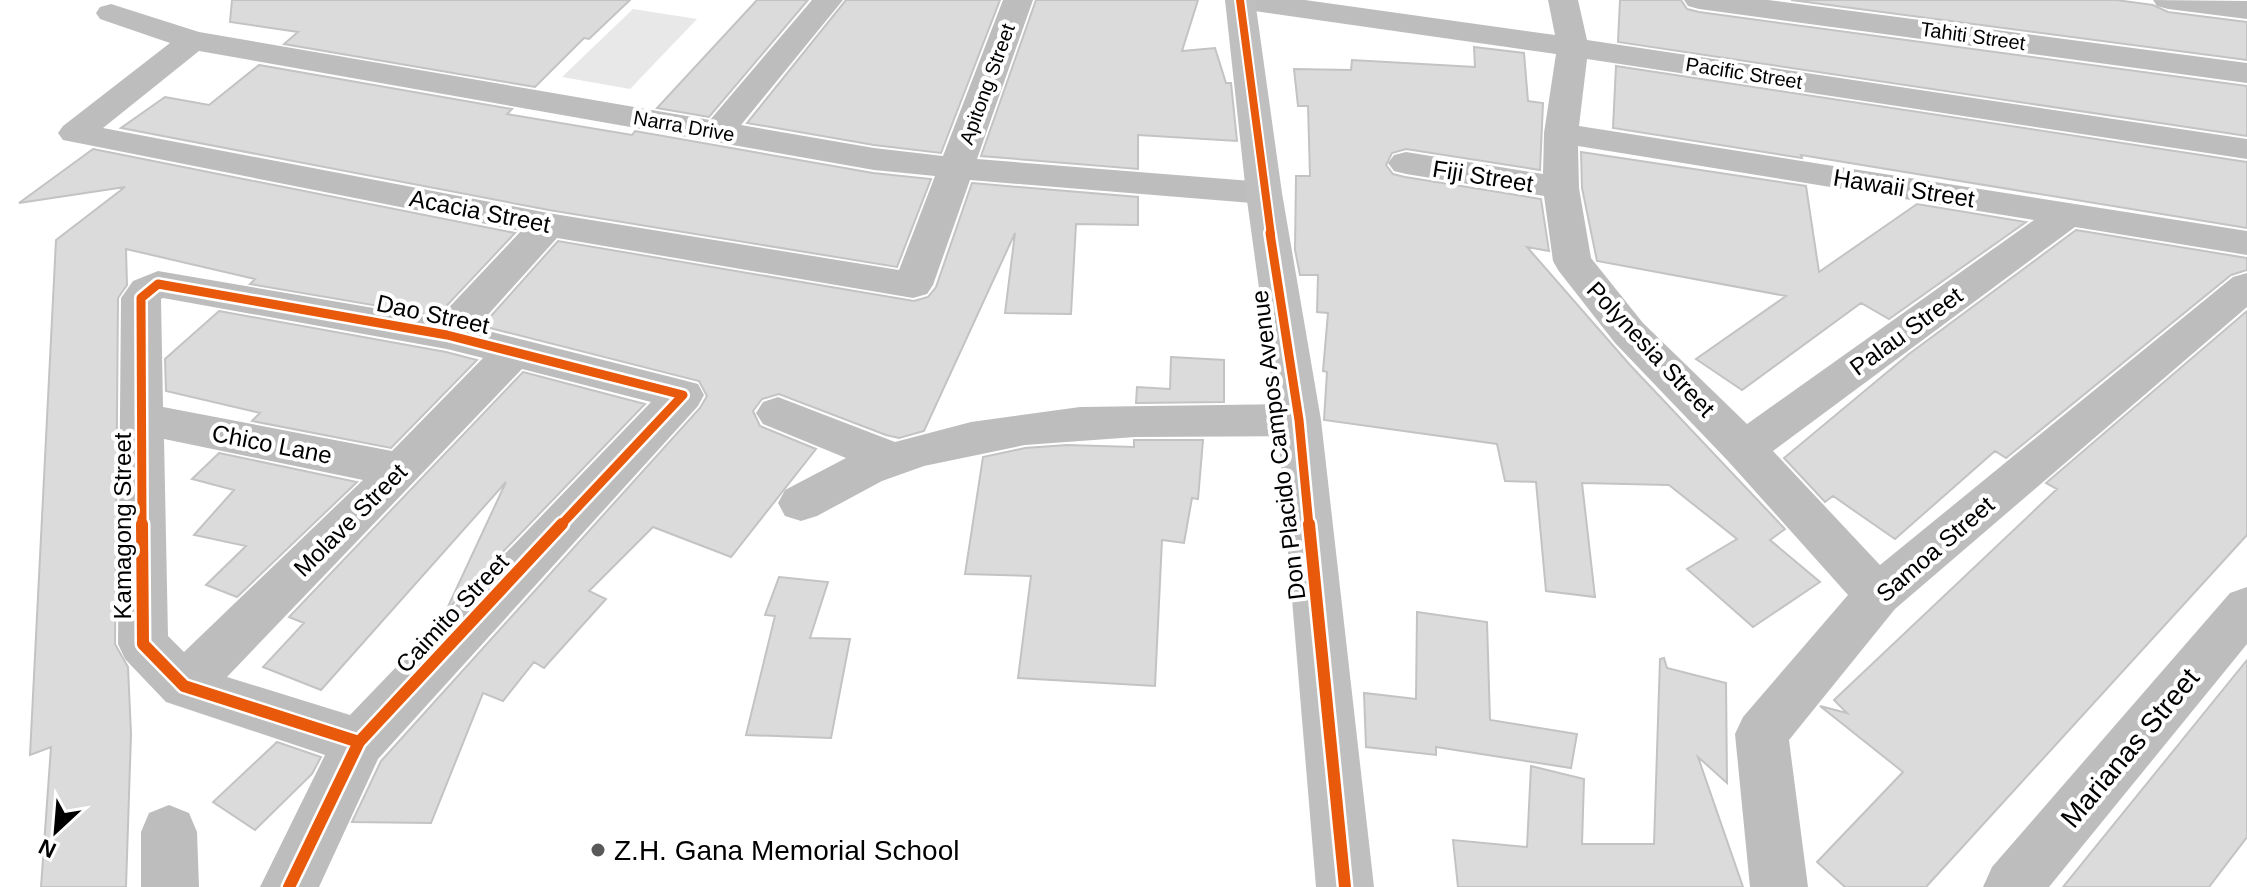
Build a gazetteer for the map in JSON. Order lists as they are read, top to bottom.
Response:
{
  "streets": {
    "main road": ["Don Placido Campos Avenue"],
    "street": [
      "Tahiti Street",
      "Pacific Street",
      "Apitong Street",
      "Narra Drive",
      "Fiji Street",
      "Hawaii Street",
      "Acacia Street",
      "Dao Street",
      "Palau Street",
      "Polynesia Street",
      "Chico Lane",
      "Molave Street",
      "Kamagong Street",
      "Samoa Street",
      "Caimito Street",
      "Marianas Street"
    ]
  },
  "crossings": [
    ["Pacific Street", "Polynesia Street"],
    ["Pacific Street", "Don Placido Campos Avenue"],
    ["Apitong Street", "Narra Drive"],
    ["Apitong Street", "Acacia Street"],
    ["Narra Drive", "Acacia Street"],
    ["Narra Drive", "Don Placido Campos Avenue"],
    ["Fiji Street", "Polynesia Street"],
    ["Hawaii Street", "Palau Street"],
    ["Hawaii Street", "Polynesia Street"],
    ["Dao Street", "Molave Street"],
    ["Dao Street", "Kamagong Street"],
    ["Dao Street", "Caimito Street"],
    ["Palau Street", "Polynesia Street"],
    ["Polynesia Street", "Samoa Street"],
    ["Chico Lane", "Molave Street"],
    ["Chico Lane", "Kamagong Street"],
    ["Molave Street", "Kamagong Street"],
    ["Kamagong Street", "Caimito Street"]
  ],
  "places": ["Z.H. Gana Memorial School"],
  "north": "bottom left"
}
